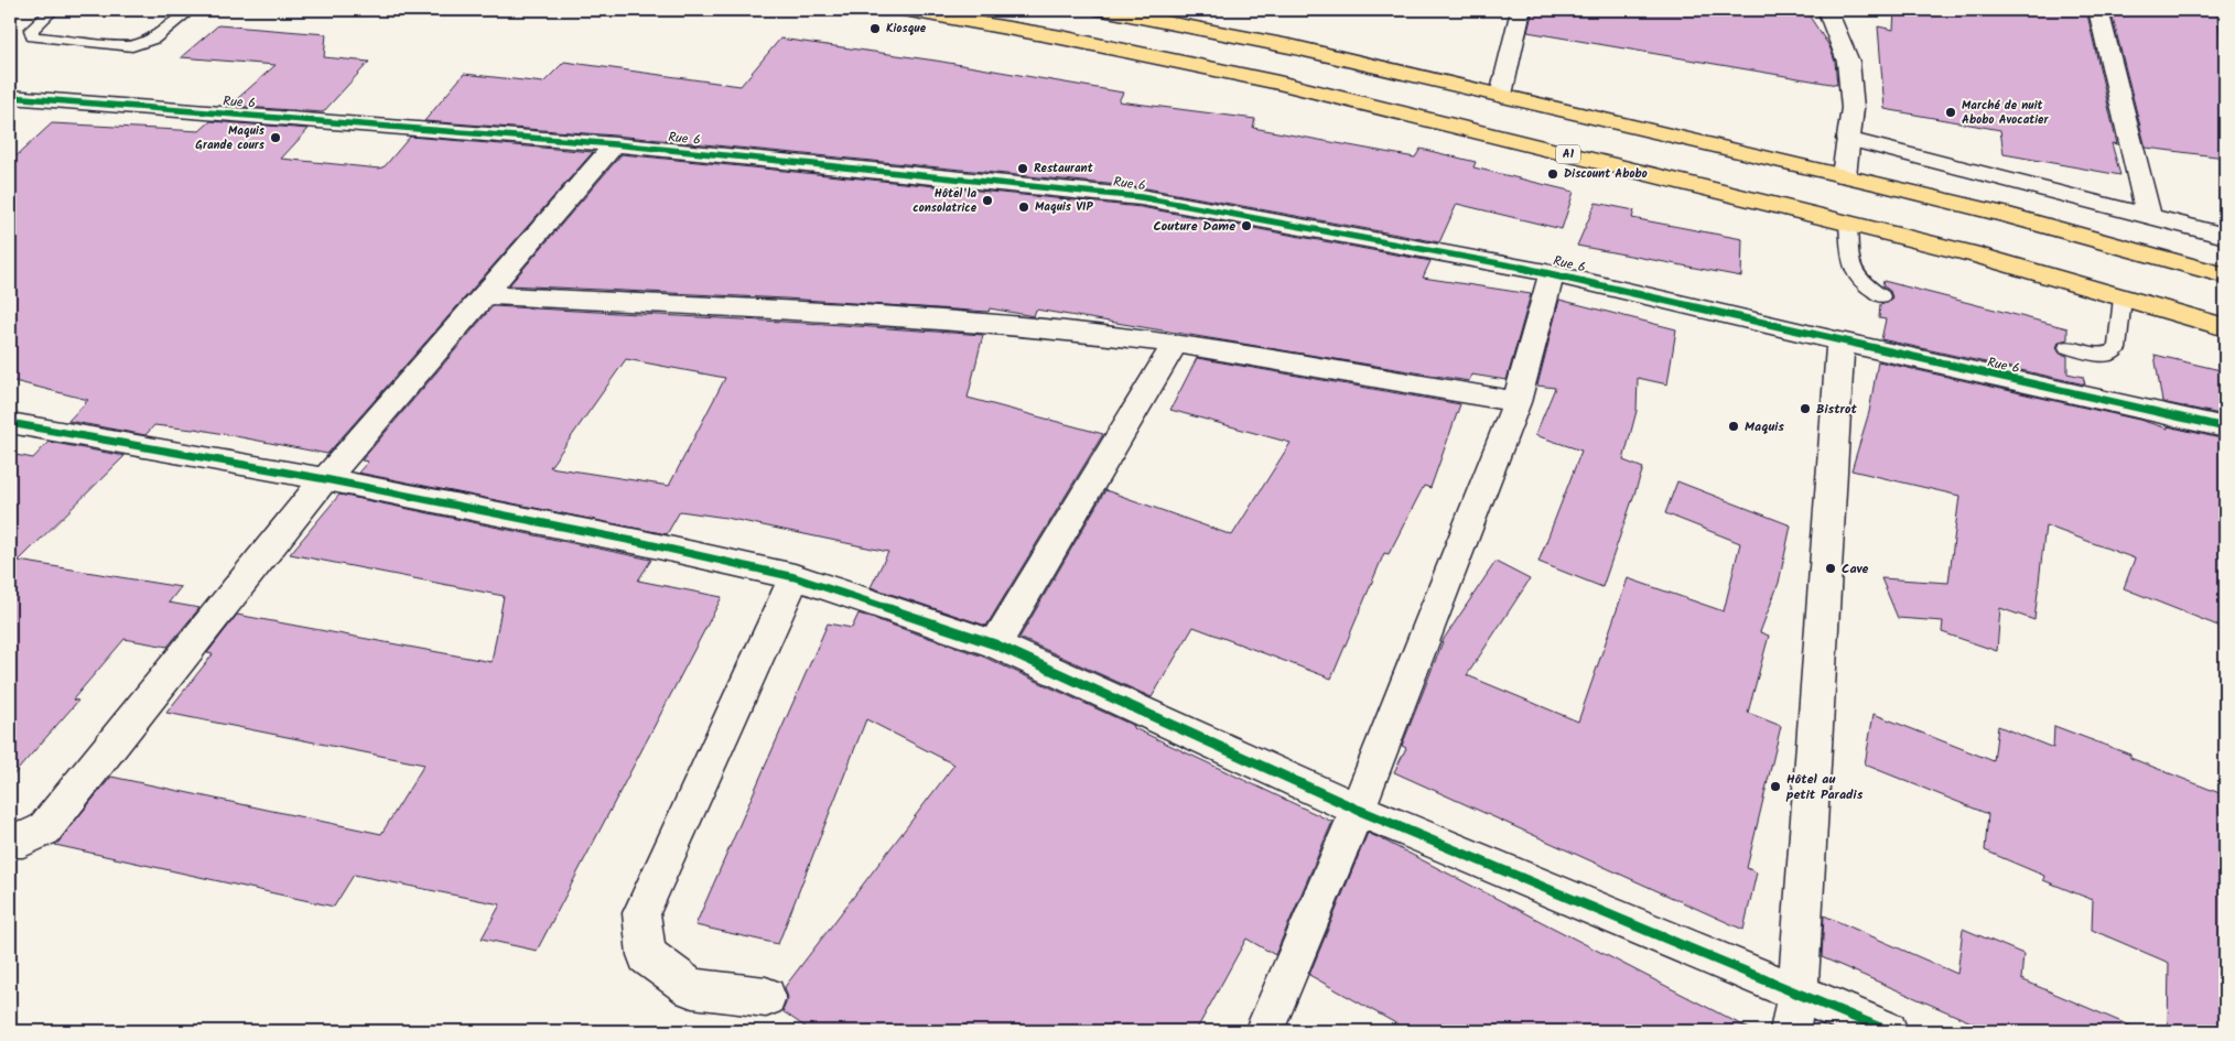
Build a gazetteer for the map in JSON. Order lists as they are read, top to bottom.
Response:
{
  "streets": {
    "main road": ["A1"],
    "street": ["Rue 6"]
  },
  "places": [
    "Kiosque",
    "Marché de nuit Abobo Avocatier",
    "Maquis Grande cours",
    "Restaurant",
    "Discount Abobo",
    "Hôtel la consolatrice",
    "Maquis VIP",
    "Couture Dame",
    "Bistrot",
    "Maquis",
    "Cave",
    "Hôtel au petit Paradis"
  ]
}
